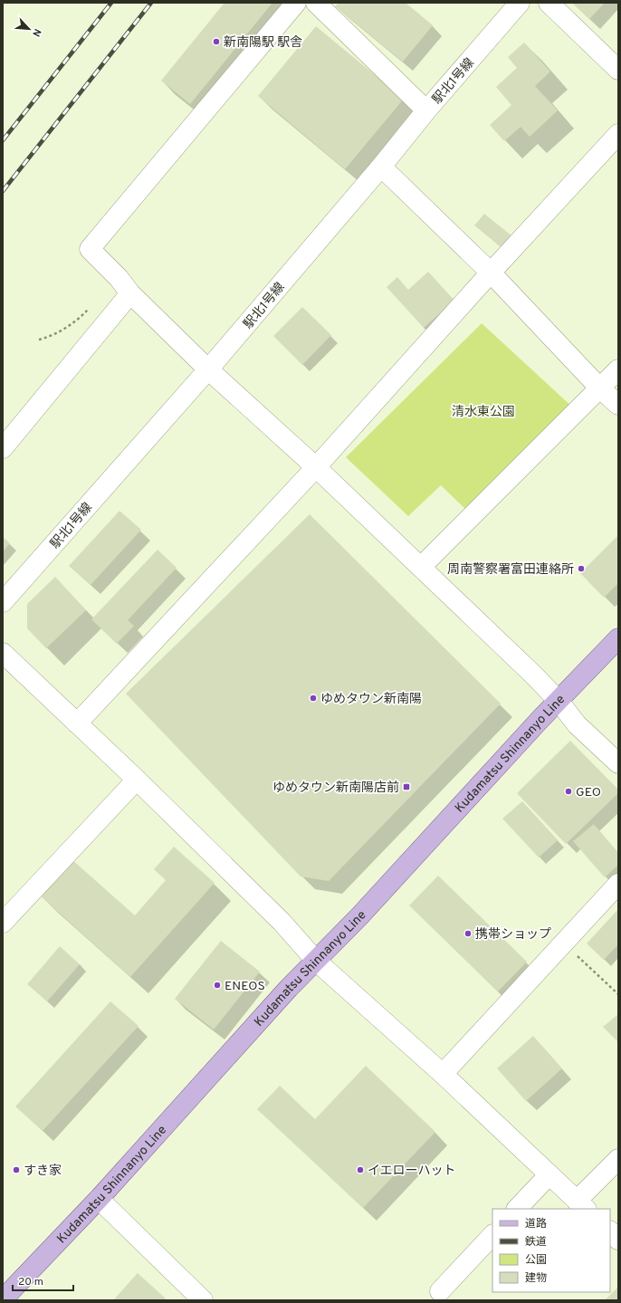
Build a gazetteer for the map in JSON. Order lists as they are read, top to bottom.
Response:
{
  "streets": {
    "main road": ["Kudamatsu Shinnanyo Line"],
    "street": ["駅北1号線"]
  },
  "parks": ["清水東公園"],
  "places": {
    "other": [
      "新南陽駅 駅舎",
      "周南警察署富田連絡所",
      "ゆめタウン新南陽",
      "GEO",
      "携帯ショップ",
      "ENEOS",
      "すき家",
      "イエローハット"
    ],
    "transit": ["ゆめタウン新南陽店前"]
  },
  "legend": [
    "道路",
    "鉄道",
    "公園",
    "建物"
  ],
  "scale_bar": "20 m",
  "north": "bottom right"
}
